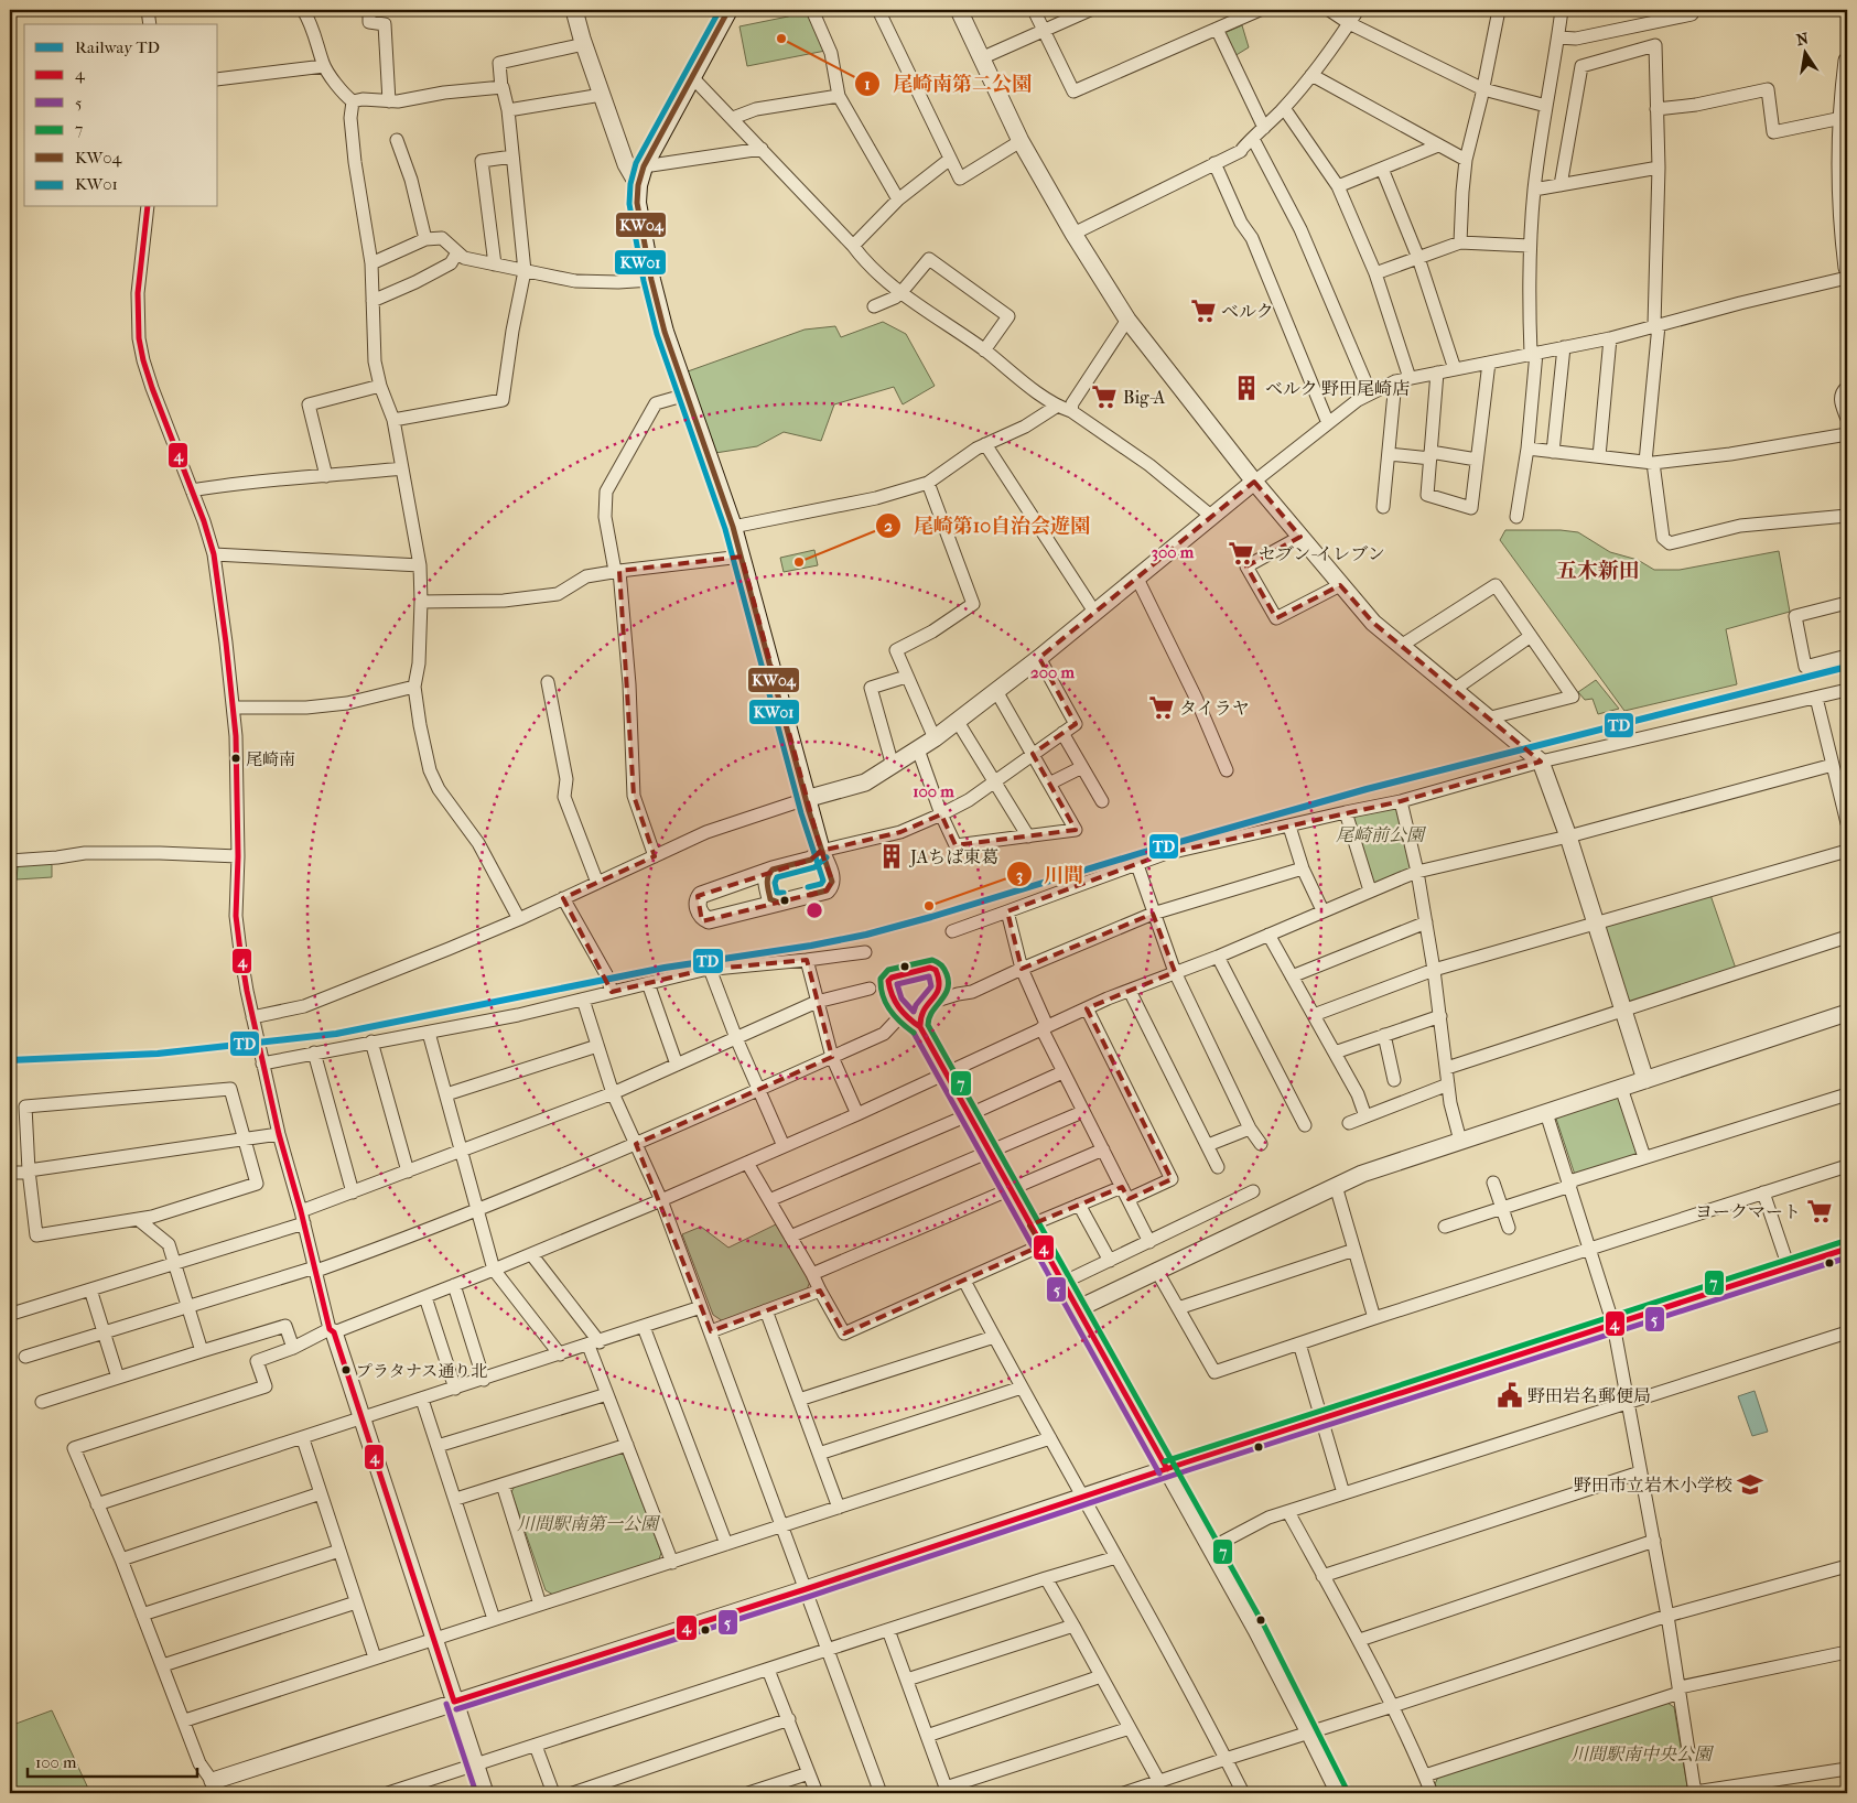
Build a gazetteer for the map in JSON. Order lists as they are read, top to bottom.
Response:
{
  "districts": ["五木新田"],
  "parks": ["尾崎前公園", "川間駅南第一公園", "川間駅南中央公園"],
  "places": {
    "other": [
      "尾崎南第二公園",
      "尾崎第10自治会遊園",
      "尾崎南",
      "川間",
      "プラタナス通り北"
    ],
    "supermarket": [
      "ベルク",
      "Big-A",
      "セブン-イレブン",
      "タイラヤ",
      "ヨークマート"
    ],
    "building": ["ベルク 野田尾崎店", "JAちば東葛"],
    "public building": ["野田岩名郵便局"],
    "school or university": ["野田市立岩木小学校"]
  },
  "lines": [
    "transit line KW04",
    "transit line KW01",
    "transit line 4",
    "rail line TD",
    "transit line 7",
    "transit line 5"
  ],
  "legend": [
    "Railway TD",
    "4",
    "5",
    "7",
    "KW04",
    "KW01"
  ],
  "scale_bar": "100 m",
  "north": "top",
  "rings": ["300 m", "200 m", "100 m"]
}
